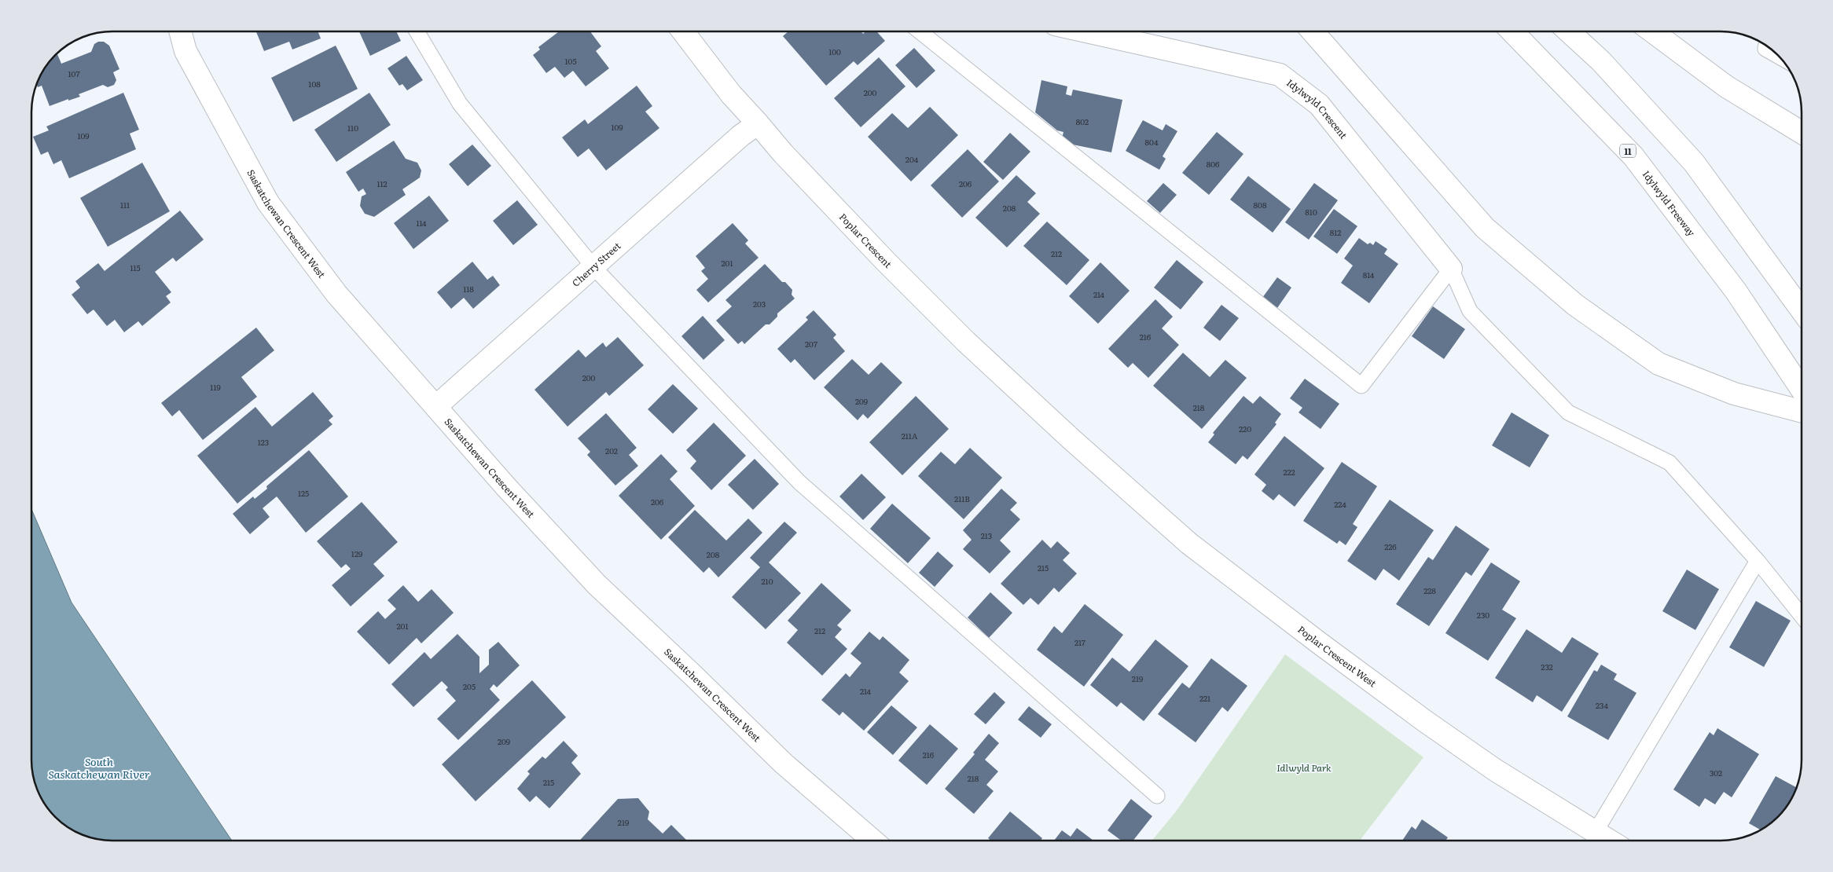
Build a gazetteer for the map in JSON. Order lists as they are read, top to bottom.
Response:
{
  "streets": {
    "main road": [
      "Idylwyld Crescent",
      "11",
      "Idylwyld Freeway",
      "Saskatchewan Crescent West",
      "Poplar Crescent",
      "Cherry Street",
      "Poplar Crescent West"
    ]
  },
  "crossings": [
    ["Saskatchewan Crescent West", "Cherry Street"],
    ["Poplar Crescent", "Cherry Street"],
    ["Poplar Crescent", "Poplar Crescent West"]
  ],
  "water": ["South Saskatchewan River"],
  "parks": ["Idlwyld Park"],
  "house_numbers": [
    "100",
    "105",
    "107",
    "108",
    "200",
    "802",
    "109",
    "110",
    "109",
    "804",
    "204",
    "806",
    "112",
    "206",
    "111",
    "808",
    "208",
    "810",
    "114",
    "812",
    "212",
    "201",
    "115",
    "814",
    "118",
    "214",
    "203",
    "216",
    "207",
    "200",
    "119",
    "209",
    "218",
    "220",
    "211A",
    "123",
    "202",
    "222",
    "125",
    "211B",
    "206",
    "224",
    "213",
    "226",
    "129",
    "208",
    "215",
    "210",
    "228",
    "230",
    "201",
    "212",
    "217",
    "232",
    "219",
    "205",
    "214",
    "221",
    "234",
    "209",
    "216",
    "302",
    "218",
    "215",
    "219"
  ]
}
